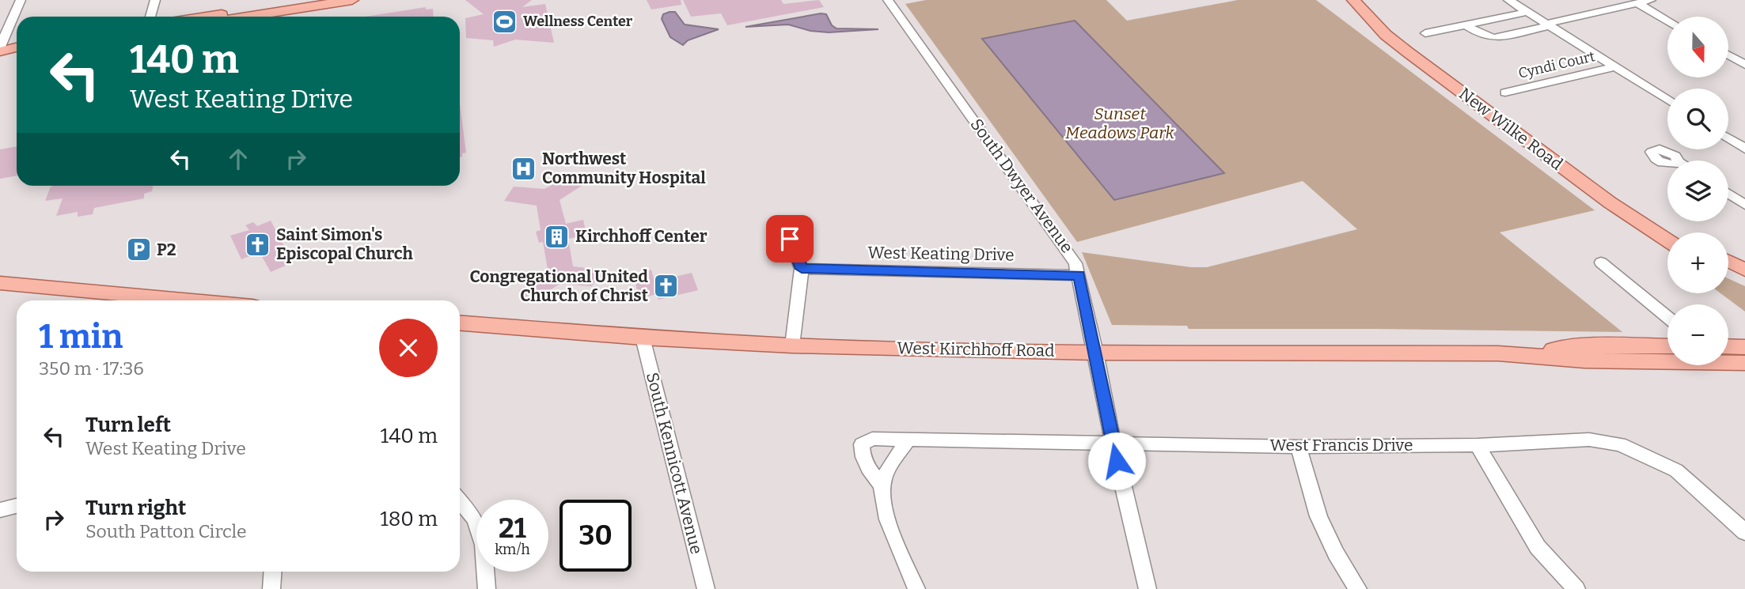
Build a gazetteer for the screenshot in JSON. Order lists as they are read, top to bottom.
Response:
{
  "streets": {
    "main road": ["New Wilke Road", "West Kirchhoff Road"],
    "street": [
      "Cyndi Court",
      "South Dwyer Avenue",
      "West Keating Drive",
      "West Francis Drive",
      "South Kennicott Avenue"
    ]
  },
  "crossings": [
    ["South Dwyer Avenue", "West Keating Drive"],
    ["South Dwyer Avenue", "West Kirchhoff Road"],
    ["South Dwyer Avenue", "West Francis Drive"],
    ["West Kirchhoff Road", "South Kennicott Avenue"]
  ],
  "parks": ["Sunset Meadows Park"],
  "places": {
    "sports": ["Wellness Center"],
    "hospital": ["Northwest Community Hospital"],
    "building": ["Kirchhoff Center"],
    "church": ["Saint Simon's Episcopal Church", "Congregational United Church of Christ"],
    "parking": ["P2"]
  },
  "north": "bottom",
  "page": {
    "map_buttons": ["+", "−"],
    "turn": ["140 m", "West Keating Drive"],
    "heading": ["1 min", "350 m · 17:36"],
    "list": [
      {
        "name": "Turn left",
        "note": "West Keating Drive",
        "value": "140 m"
      },
      {
        "name": "Turn right",
        "note": "South Patton Circle",
        "value": "180 m"
      }
    ],
    "speed": "21 km/h",
    "limit": "30"
  }
}
